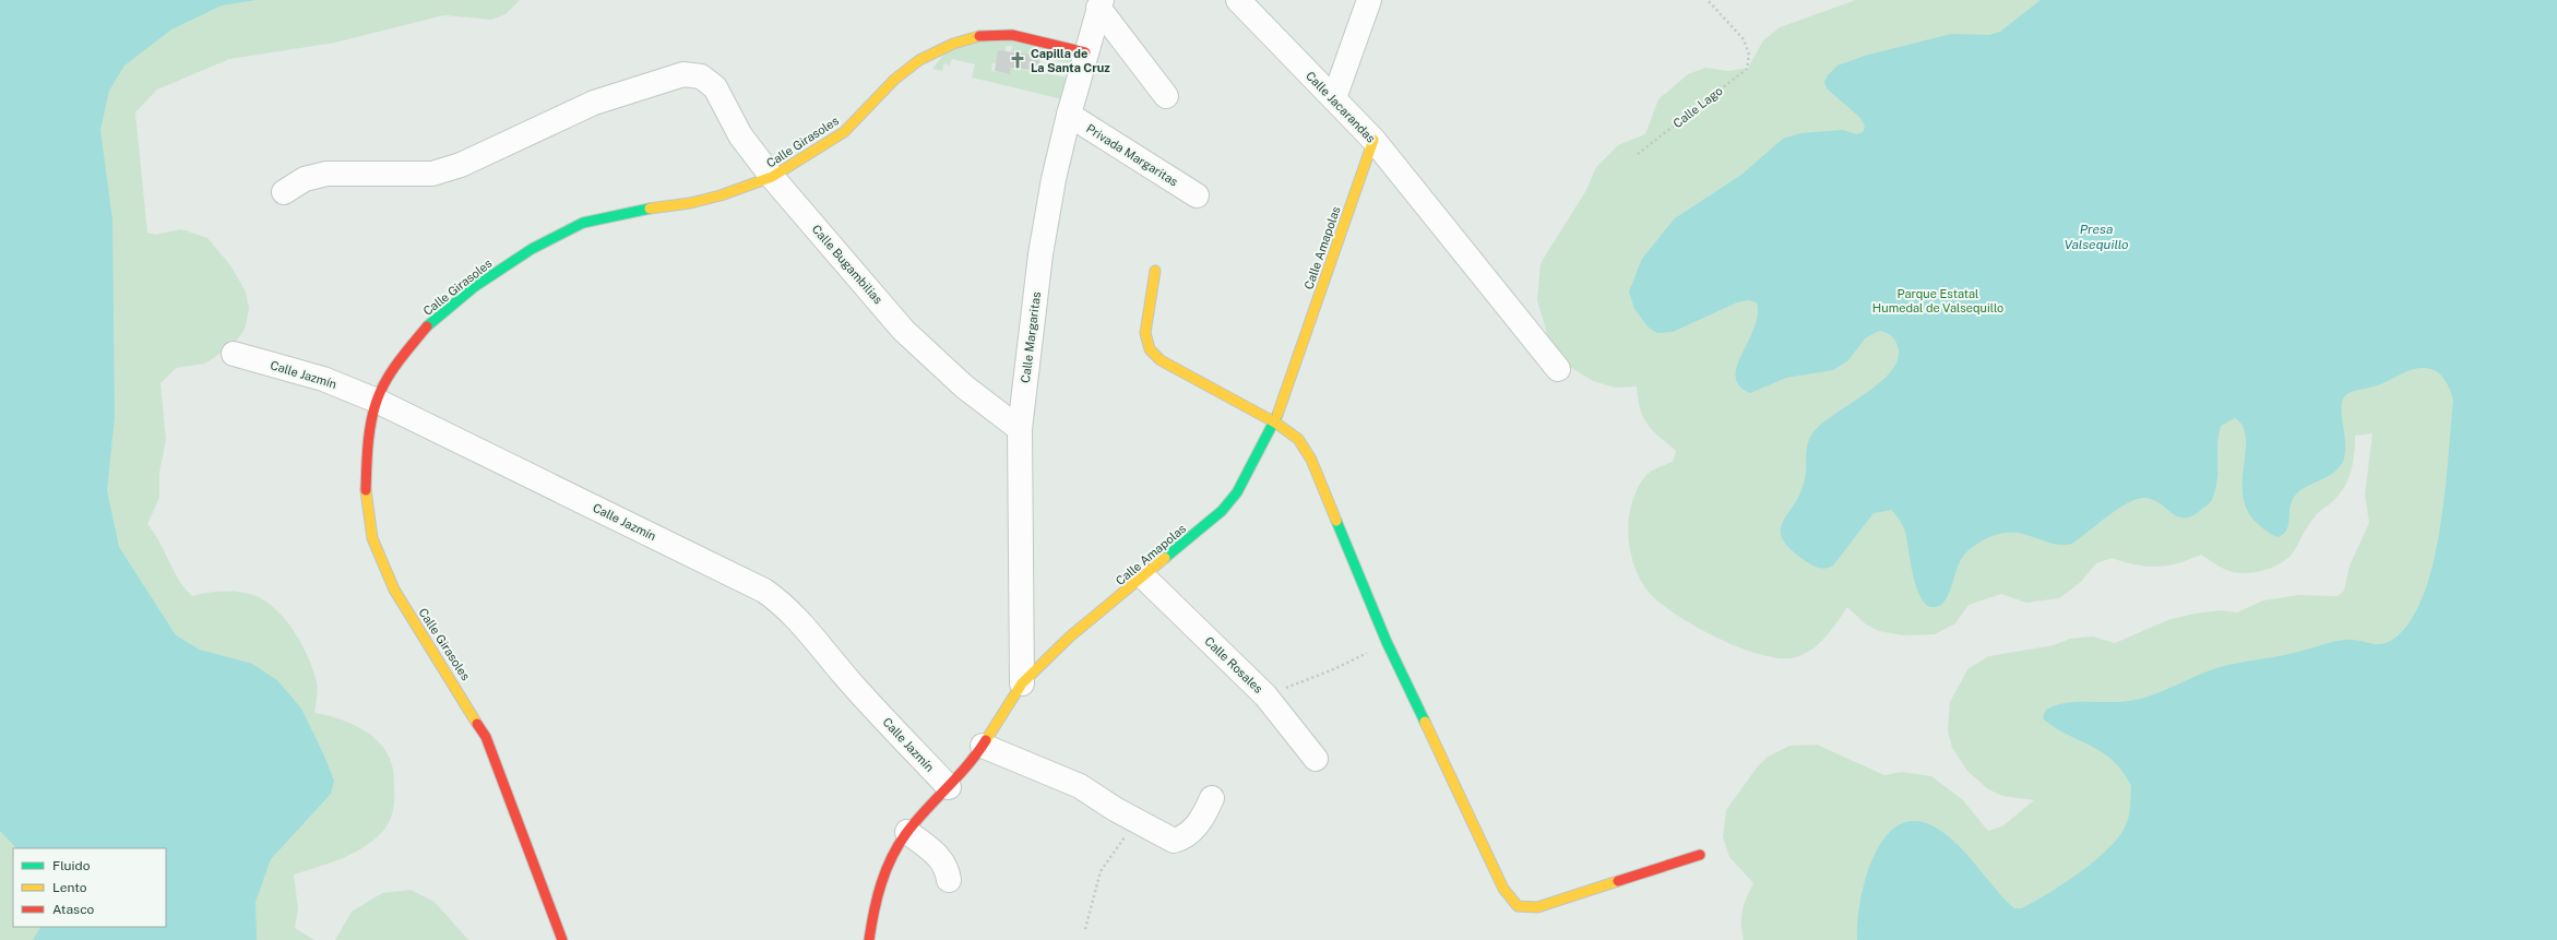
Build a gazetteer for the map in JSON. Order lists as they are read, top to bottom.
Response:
{
  "streets": {
    "street": [
      "Calle Jacarandas",
      "Calle Girasoles",
      "Privada Margaritas",
      "Calle Amapolas",
      "Calle Bugambilias",
      "Calle Margaritas",
      "Calle Jazmín",
      "Calle Rosales"
    ],
    "path": ["Calle Lago"]
  },
  "crossings": [
    ["Calle Jacarandas", "Calle Amapolas"],
    ["Calle Girasoles", "Calle Bugambilias"],
    ["Calle Girasoles", "Calle Margaritas"],
    ["Calle Girasoles", "Calle Jazmín"],
    ["Privada Margaritas", "Calle Margaritas"],
    ["Calle Amapolas", "Calle Margaritas"],
    ["Calle Amapolas", "Calle Jazmín"],
    ["Calle Amapolas", "Calle Rosales"],
    ["Calle Bugambilias", "Calle Margaritas"]
  ],
  "water": ["Presa Valsequillo"],
  "parks": ["Parque Estatal Humedal de Valsequillo"],
  "places": {
    "church": ["Capilla de La Santa Cruz"]
  },
  "legend": ["Fluido", "Lento", "Atasco"]
}
